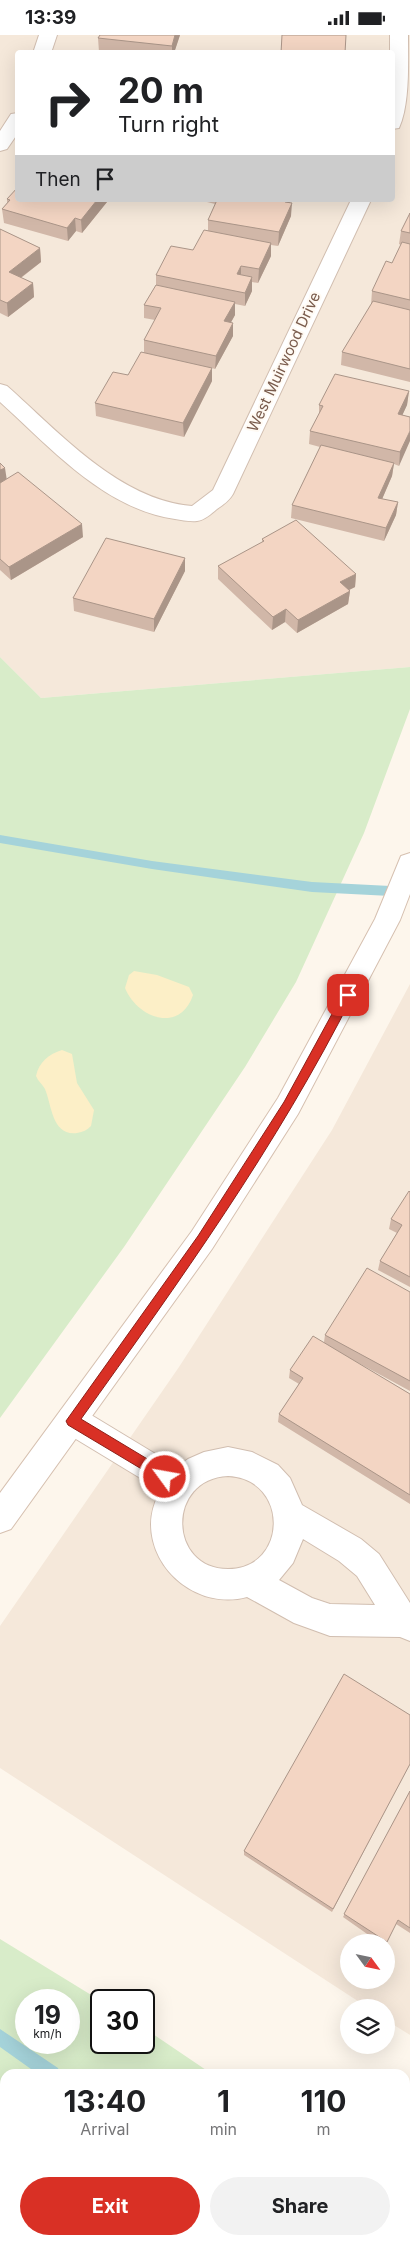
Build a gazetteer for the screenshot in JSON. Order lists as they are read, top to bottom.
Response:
{
  "streets": {
    "street": ["West Muirwood Drive"]
  },
  "north": "bottom right",
  "page": {
    "status": "13:39",
    "turn": ["20 m", "Turn right"],
    "then": "Then",
    "speed": "19 km/h",
    "limit": "30",
    "eta": [
      "13:40",
      "Arrival",
      "1",
      "min",
      "110",
      "m"
    ],
    "buttons": ["Exit", "Share"]
  }
}
